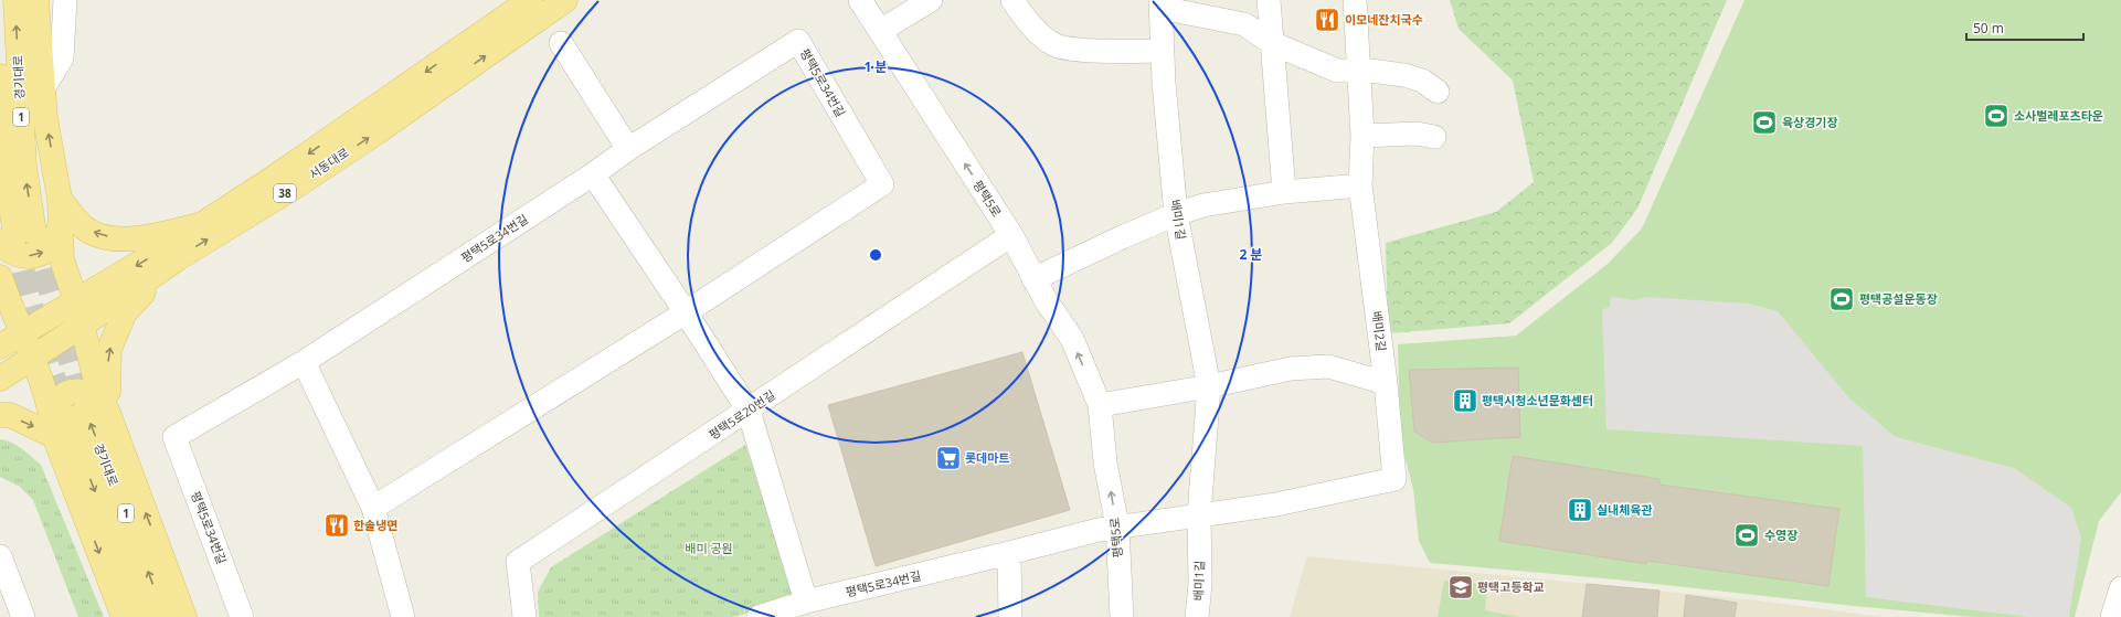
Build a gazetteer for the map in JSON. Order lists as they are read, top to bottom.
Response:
{
  "streets": {
    "main road": [
      "경기대로",
      "1",
      "서동대로",
      "38"
    ],
    "street": [
      "평택5로34번길",
      "평택5로",
      "배미1길",
      "배미2길",
      "평택5로20번길"
    ]
  },
  "crossings": [
    ["평택5로34번길", "평택5로"],
    ["평택5로34번길", "배미1길"],
    ["평택5로34번길", "배미2길"],
    ["평택5로", "평택5로20번길"]
  ],
  "one_way": ["평택5로"],
  "parks": ["배미 공원"],
  "places": {
    "restaurant": ["이모네잔치국수", "한솔냉면"],
    "sports": [
      "소사벌레포츠타운",
      "육상경기장",
      "평택공설운동장",
      "수영장"
    ],
    "building": ["평택시청소년문화센터", "실내체육관"],
    "supermarket": ["롯데마트"],
    "school or university": ["평택고등학교"]
  },
  "scale_bar": "50 m",
  "rings": ["1 분", "2 분"]
}
